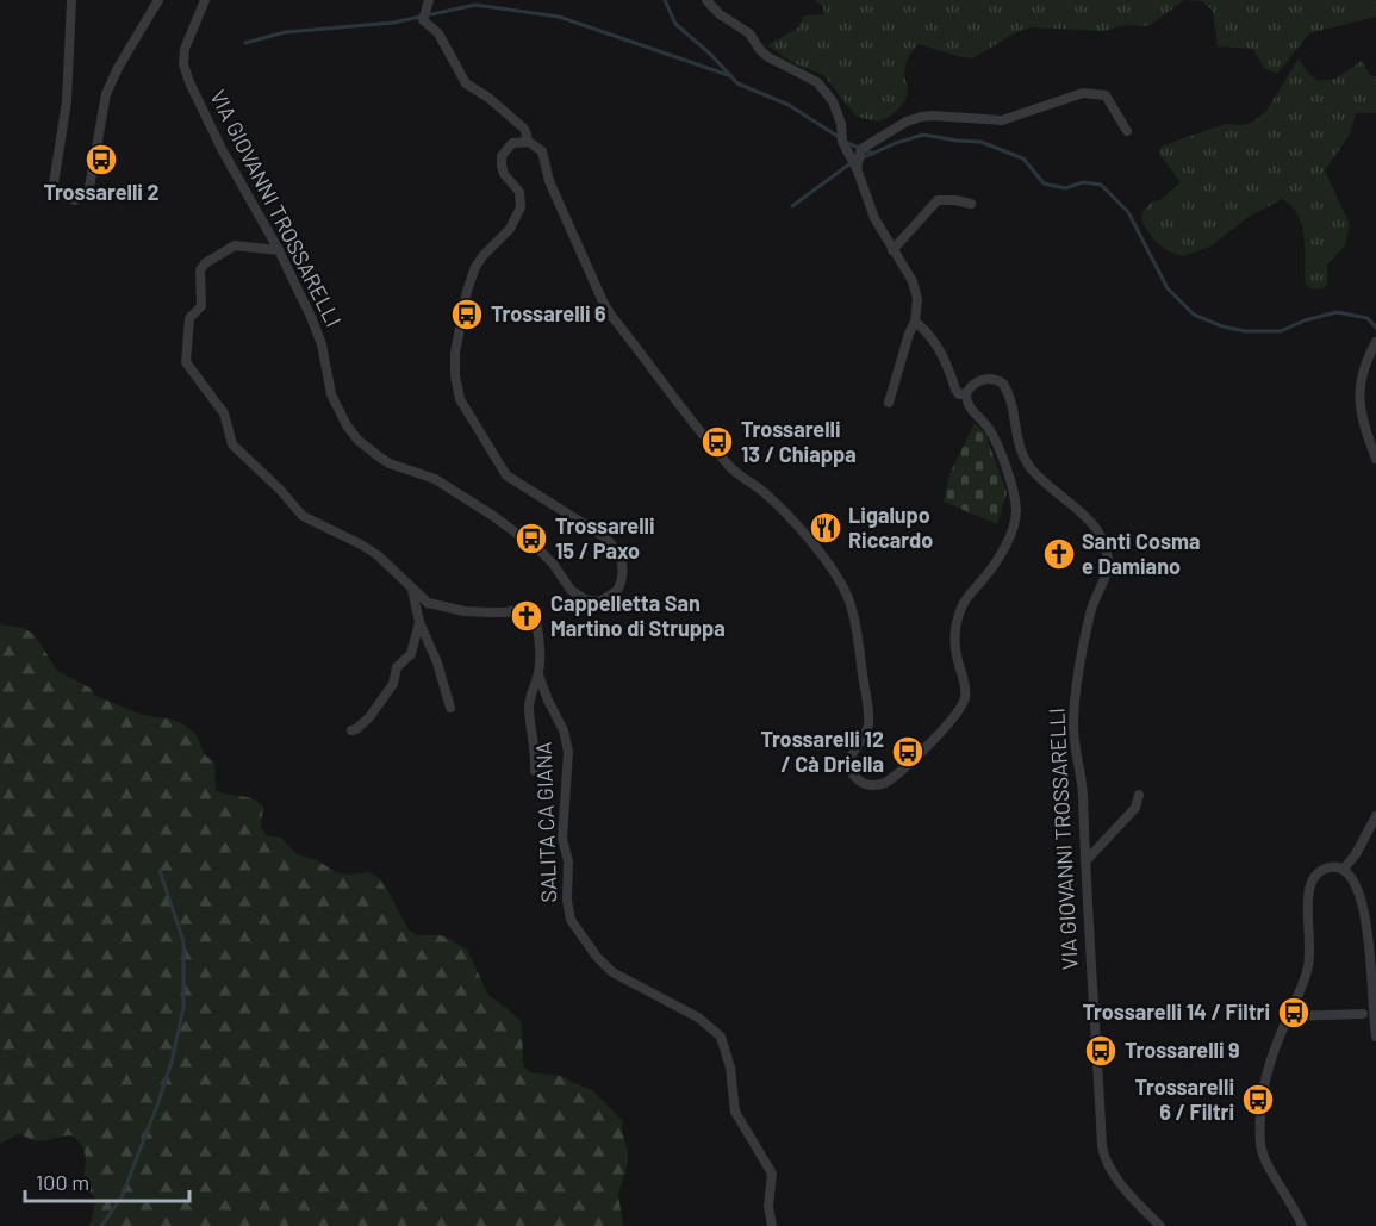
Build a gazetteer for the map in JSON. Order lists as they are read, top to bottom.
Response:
{
  "streets": {
    "street": ["VIA GIOVANNI TROSSARELLI", "SALITA CA GIANA"]
  },
  "places": {
    "bus stop": [
      "Trossarelli 2",
      "Trossarelli 6",
      "Trossarelli 13 / Chiappa",
      "Trossarelli 15 / Paxo",
      "Trossarelli 12 / Cà Driella",
      "Trossarelli 14 / Filtri",
      "Trossarelli 9",
      "Trossarelli 6 / Filtri"
    ],
    "restaurant": ["Ligalupo Riccardo"],
    "church": ["Santi Cosma e Damiano", "Cappelletta San Martino di Struppa"]
  },
  "scale_bar": "100 m"
}
